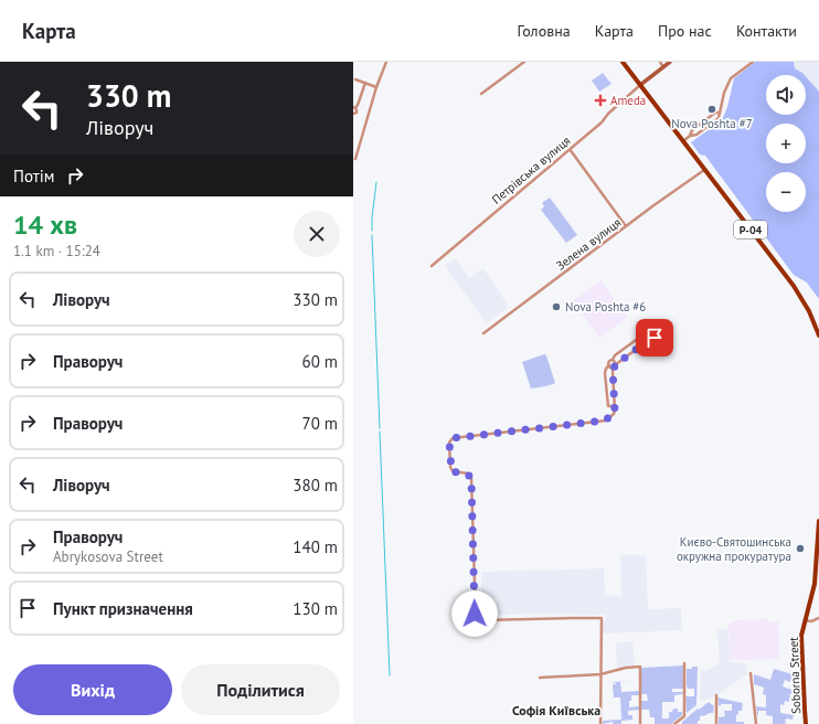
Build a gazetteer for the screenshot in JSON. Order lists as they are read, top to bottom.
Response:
{
  "streets": {
    "main road": ["Р-04", "Soborna Street"],
    "street": ["Петрівська вулиця", "Зелена вулиця"]
  },
  "crossings": [
    ["Петрівська вулиця", "Р-04"],
    ["Р-04", "Зелена вулиця"]
  ],
  "districts": ["Софія Київська"],
  "places": {
    "health": ["Ameda"],
    "other": ["Nova Poshta #7", "Nova Poshta #6", "Києво-Святошинська окружна прокуратура"]
  },
  "page": {
    "header": "Карта",
    "nav": [
      "Головна",
      "Карта",
      "Про нас",
      "Контакти"
    ],
    "turn": ["330 m", "Ліворуч"],
    "map_buttons": ["+", "−"],
    "then": "Потім",
    "heading": ["14 хв", "1.1 km · 15:24"],
    "list": [
      {
        "name": "Ліворуч",
        "value": "330 m"
      },
      {
        "name": "Праворуч",
        "value": "60 m"
      },
      {
        "name": "Праворуч",
        "value": "70 m"
      },
      {
        "name": "Ліворуч",
        "value": "380 m"
      },
      {
        "name": "Праворуч",
        "note": "Abrykosova Street",
        "value": "140 m"
      },
      {
        "name": "Пункт призначення",
        "value": "130 m"
      }
    ],
    "buttons": ["Вихід", "Поділитися"]
  }
}
